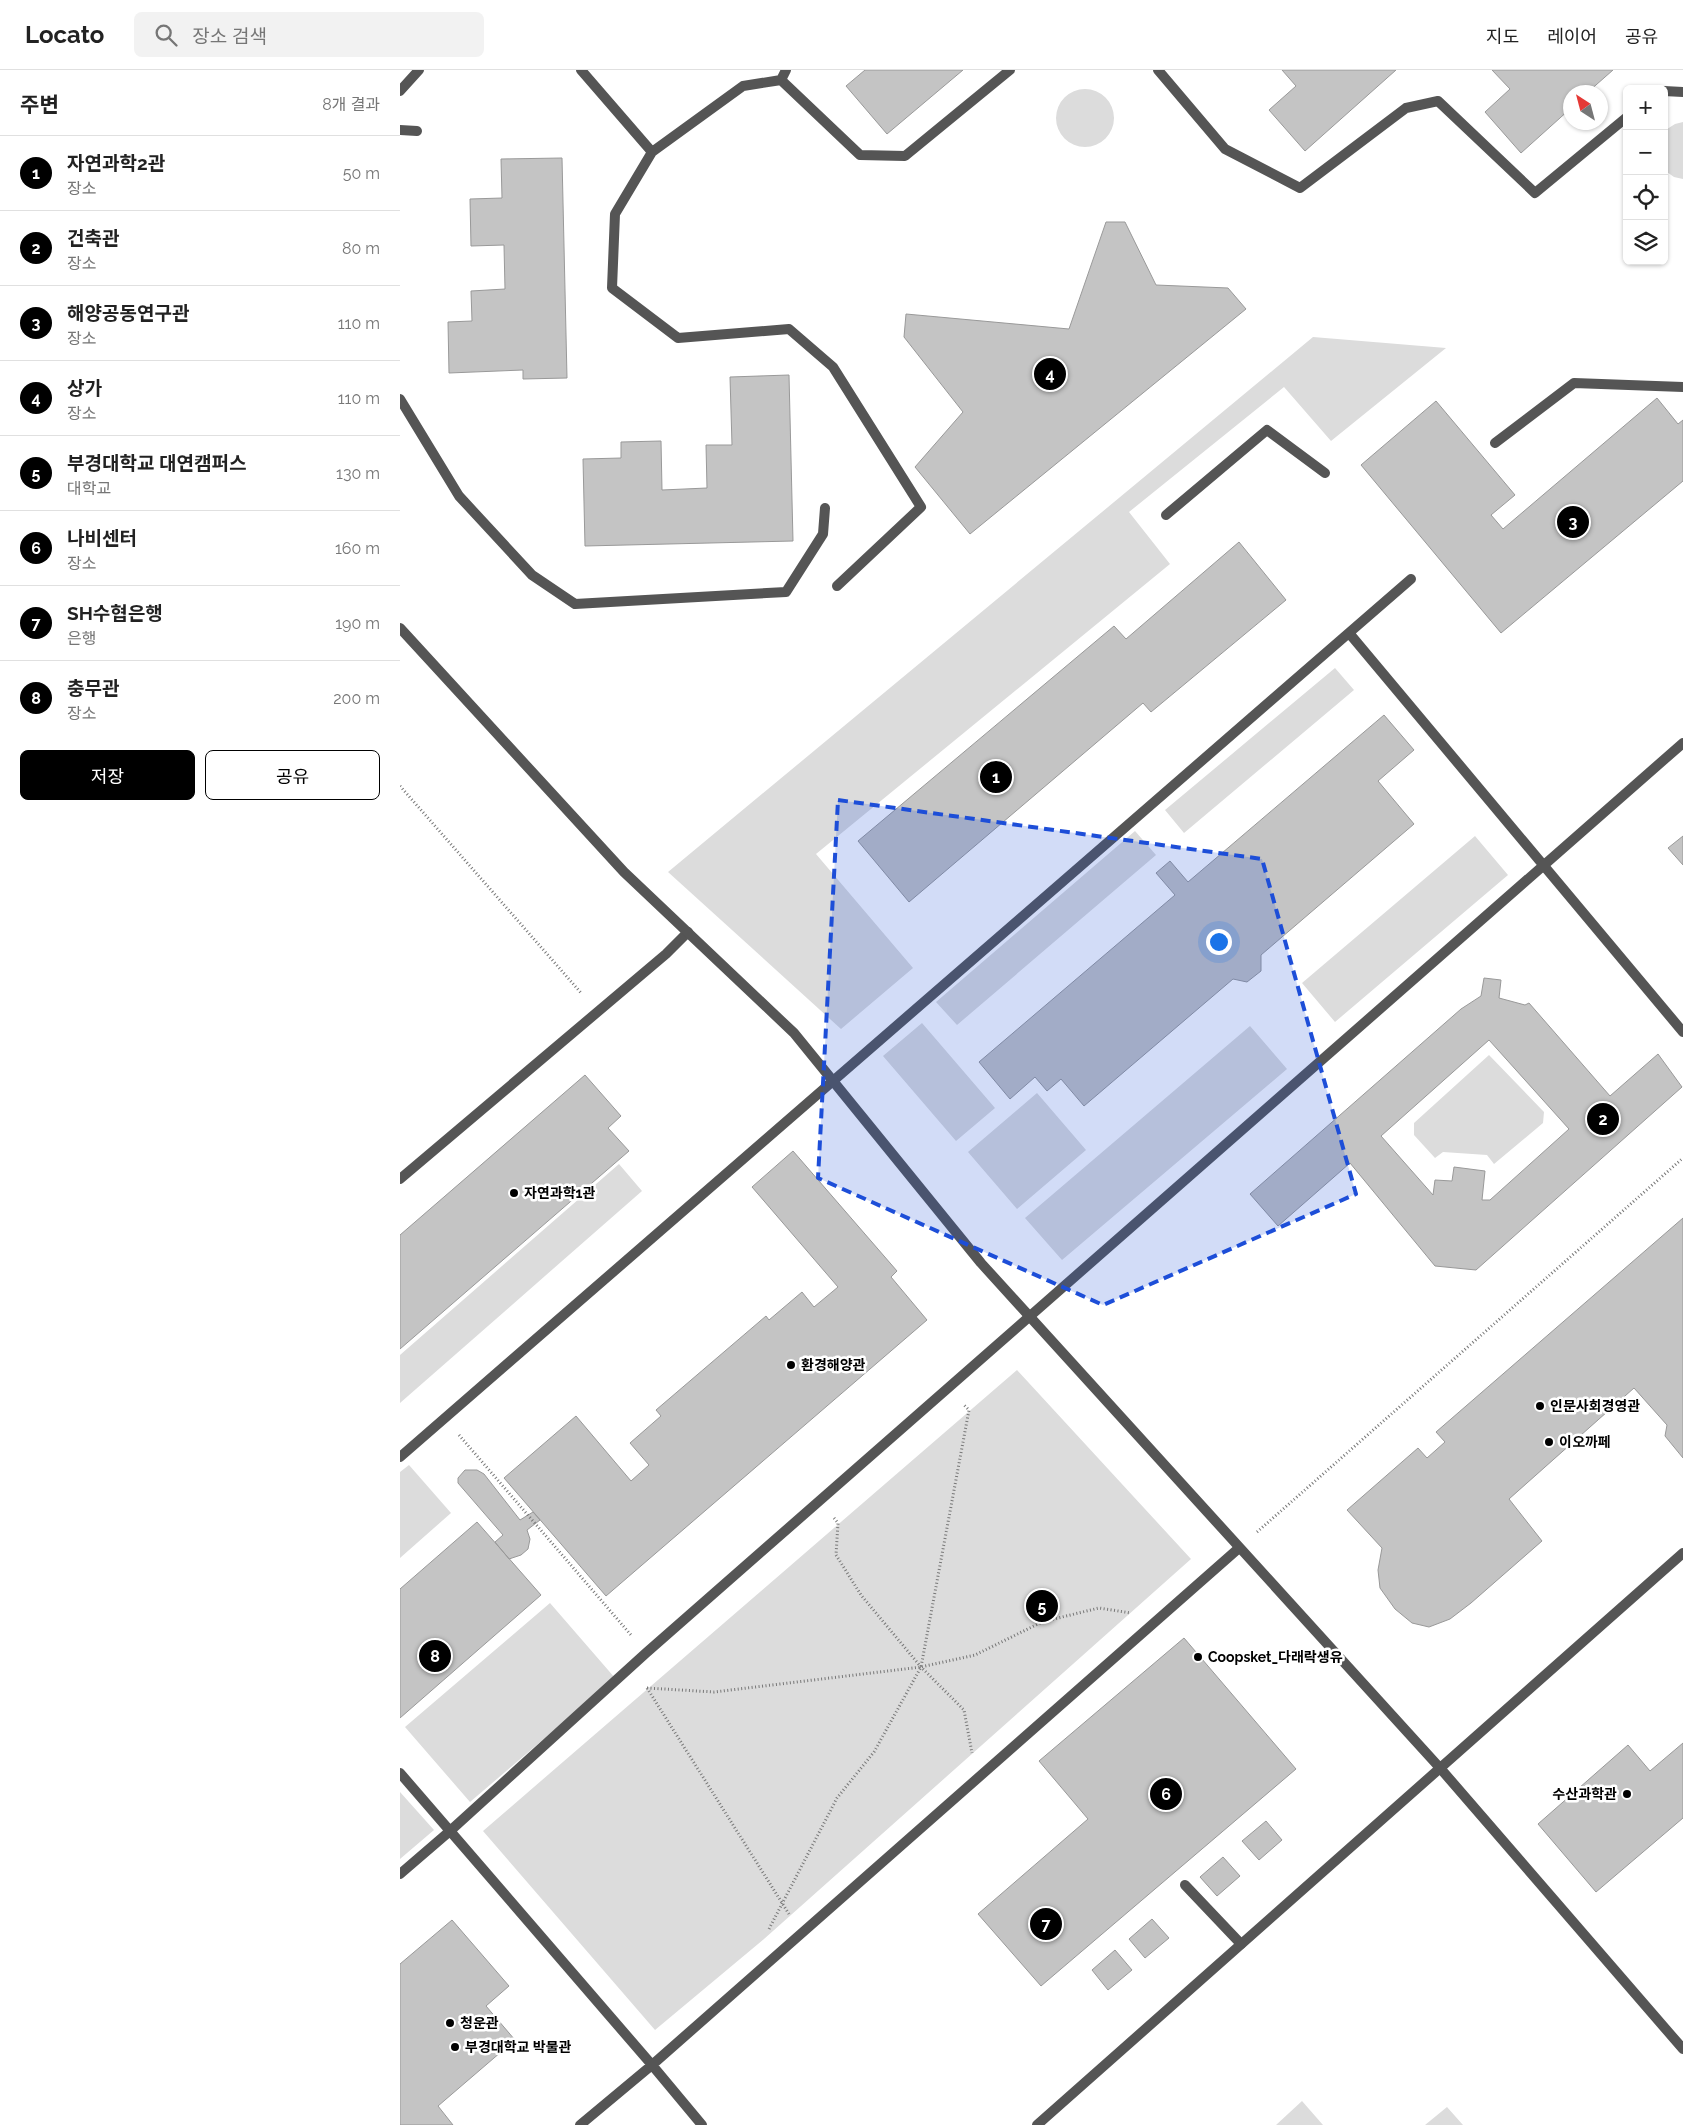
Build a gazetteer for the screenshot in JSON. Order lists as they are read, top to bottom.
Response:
{
  "places": [
    "자연과학1관",
    "환경해양관",
    "인문사회경영관",
    "이오까페",
    "Coopsket_다래락생유",
    "수산과학관",
    "청운관",
    "부경대학교 박물관"
  ],
  "north": "top left",
  "page": {
    "header": "Locato",
    "search": "장소 검색",
    "nav": ["지도", "레이어", "공유"],
    "heading": ["주변", "8개 결과"],
    "map_buttons": ["+", "−"],
    "list": [
      {
        "mark": "1",
        "name": "자연과학2관",
        "note": "장소",
        "value": "50 m"
      },
      {
        "mark": "2",
        "name": "건축관",
        "note": "장소",
        "value": "80 m"
      },
      {
        "mark": "3",
        "name": "해양공동연구관",
        "note": "장소",
        "value": "110 m"
      },
      {
        "mark": "4",
        "name": "상가",
        "note": "장소",
        "value": "110 m"
      },
      {
        "mark": "5",
        "name": "부경대학교 대연캠퍼스",
        "note": "대학교",
        "value": "130 m"
      },
      {
        "mark": "6",
        "name": "나비센터",
        "note": "장소",
        "value": "160 m"
      },
      {
        "mark": "7",
        "name": "SH수협은행",
        "note": "은행",
        "value": "190 m"
      },
      {
        "mark": "8",
        "name": "충무관",
        "note": "장소",
        "value": "200 m"
      }
    ],
    "pins": [
      "4",
      "3",
      "1",
      "2",
      "5",
      "8",
      "6",
      "7"
    ],
    "buttons": ["저장", "공유"]
  }
}
